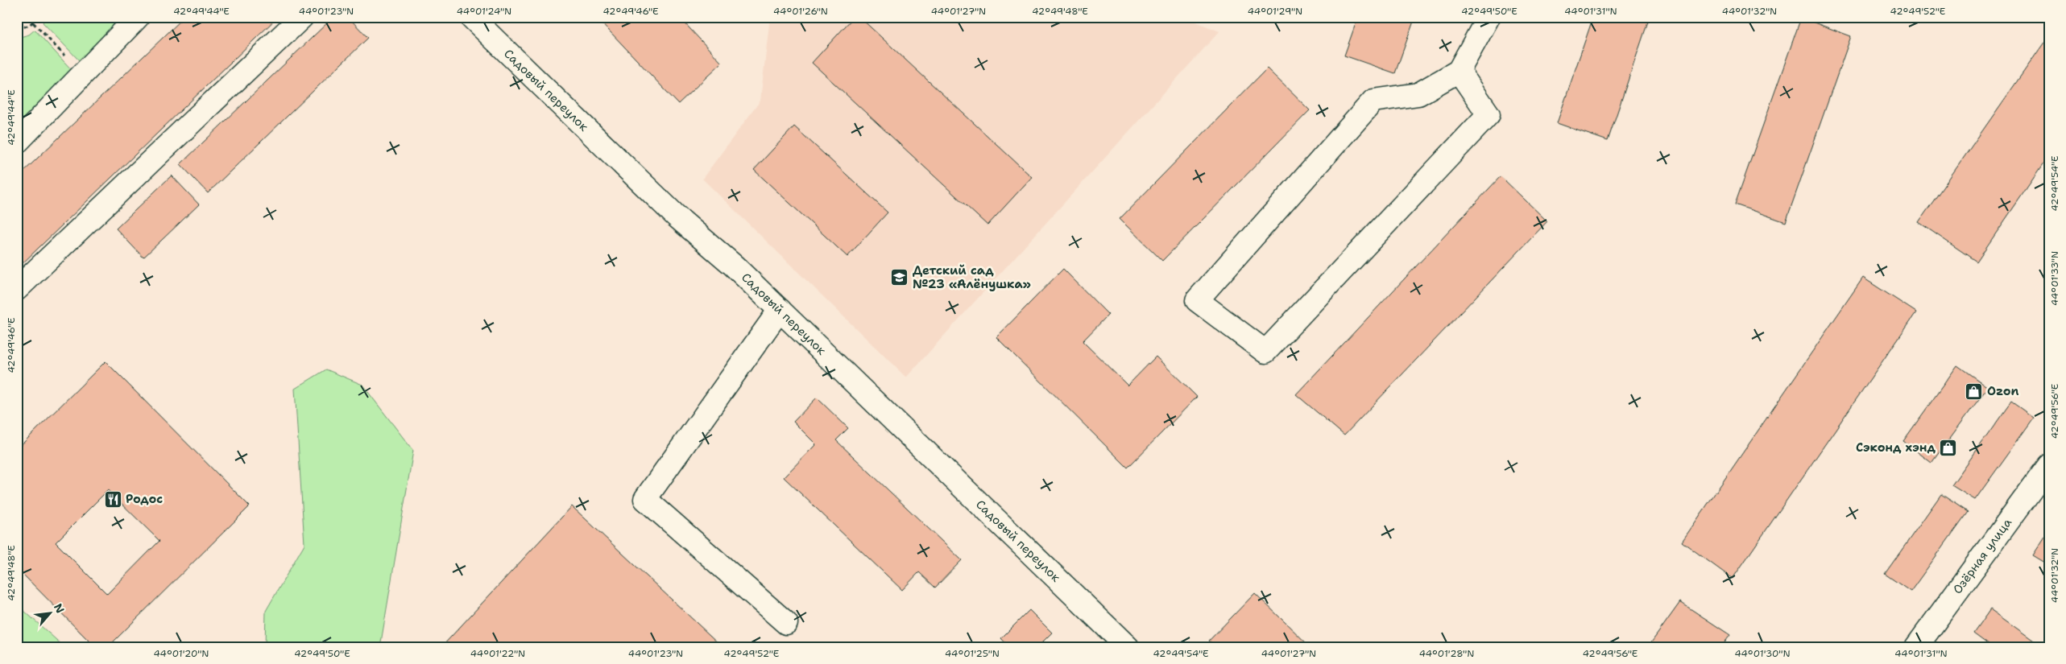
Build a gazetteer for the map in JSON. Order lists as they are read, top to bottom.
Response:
{
  "streets": {
    "street": ["Садовый переулок", "Озёрная улица"]
  },
  "places": {
    "school or university": ["Детский сад №23 «Алёнушка»"],
    "shop": ["Ozon", "Сэконд хэнд"],
    "restaurant": ["Родос"]
  },
  "north": "top right",
  "coordinates": [
    "42°49'44\"E",
    "44°01'23\"N",
    "44°01'24\"N",
    "42°49'46\"E",
    "44°01'26\"N",
    "44°01'27\"N",
    "42°49'48\"E",
    "44°01'29\"N",
    "42°49'50\"E",
    "44°01'31\"N",
    "44°01'32\"N",
    "42°49'52\"E",
    "42°49'54\"E",
    "44°01'33\"N",
    "42°49'56\"E",
    "44°01'20\"N",
    "44°01'22\"N",
    "44°01'25\"N",
    "44°01'28\"N",
    "44°01'30\"N"
  ]
}
